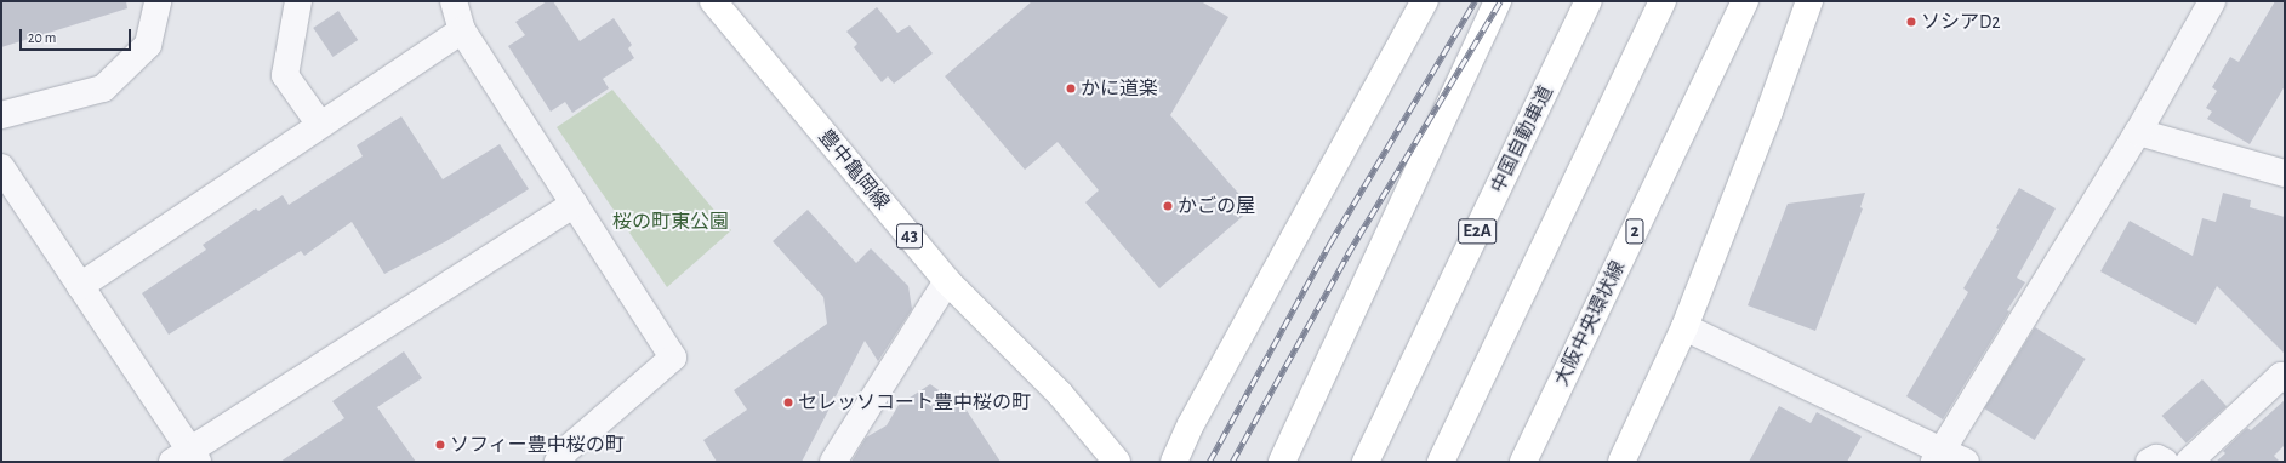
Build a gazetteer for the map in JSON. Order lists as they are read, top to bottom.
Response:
{
  "streets": {
    "main road": [
      "中国自動車道",
      "豊中亀岡線",
      "E2A",
      "2",
      "43",
      "大阪中央環状線"
    ]
  },
  "parks": ["桜の町東公園"],
  "places": [
    "ソシアD2",
    "かに道楽",
    "かごの屋",
    "セレッソコート豊中桜の町",
    "ソフィー豊中桜の町"
  ],
  "scale_bar": "20 m"
}
